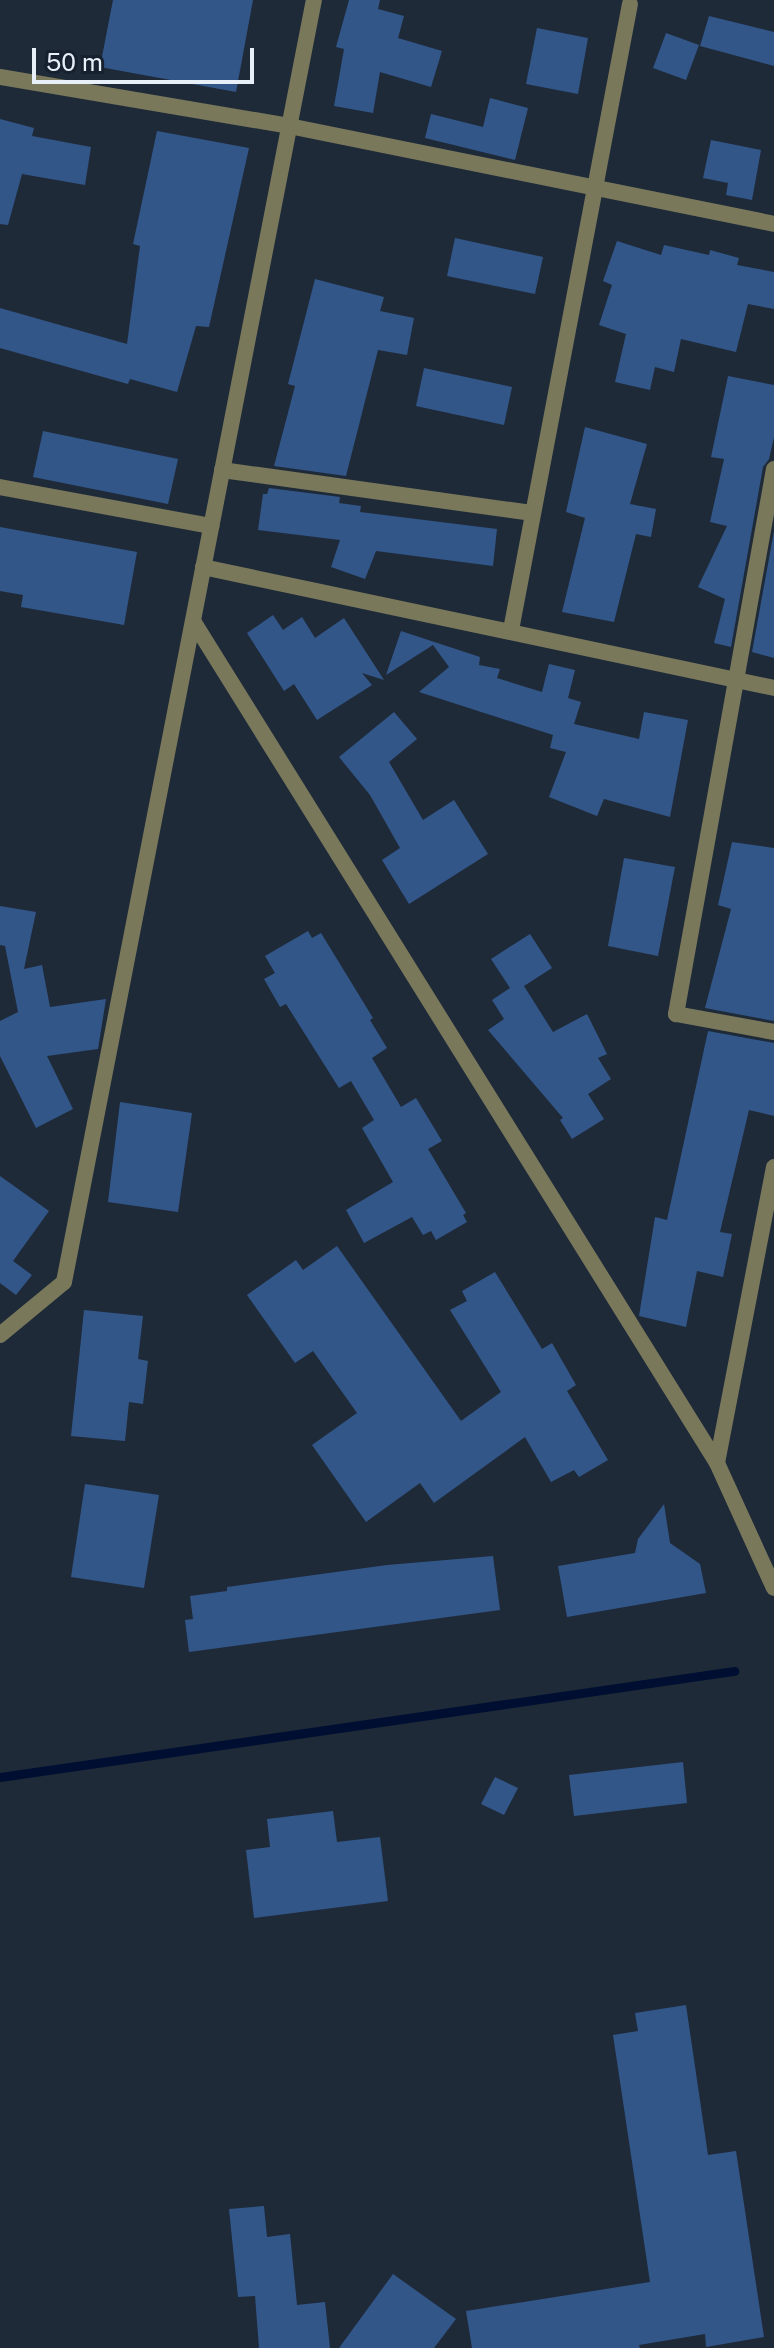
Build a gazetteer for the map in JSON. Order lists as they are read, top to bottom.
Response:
{
  "scale_bar": "50 m"
}
